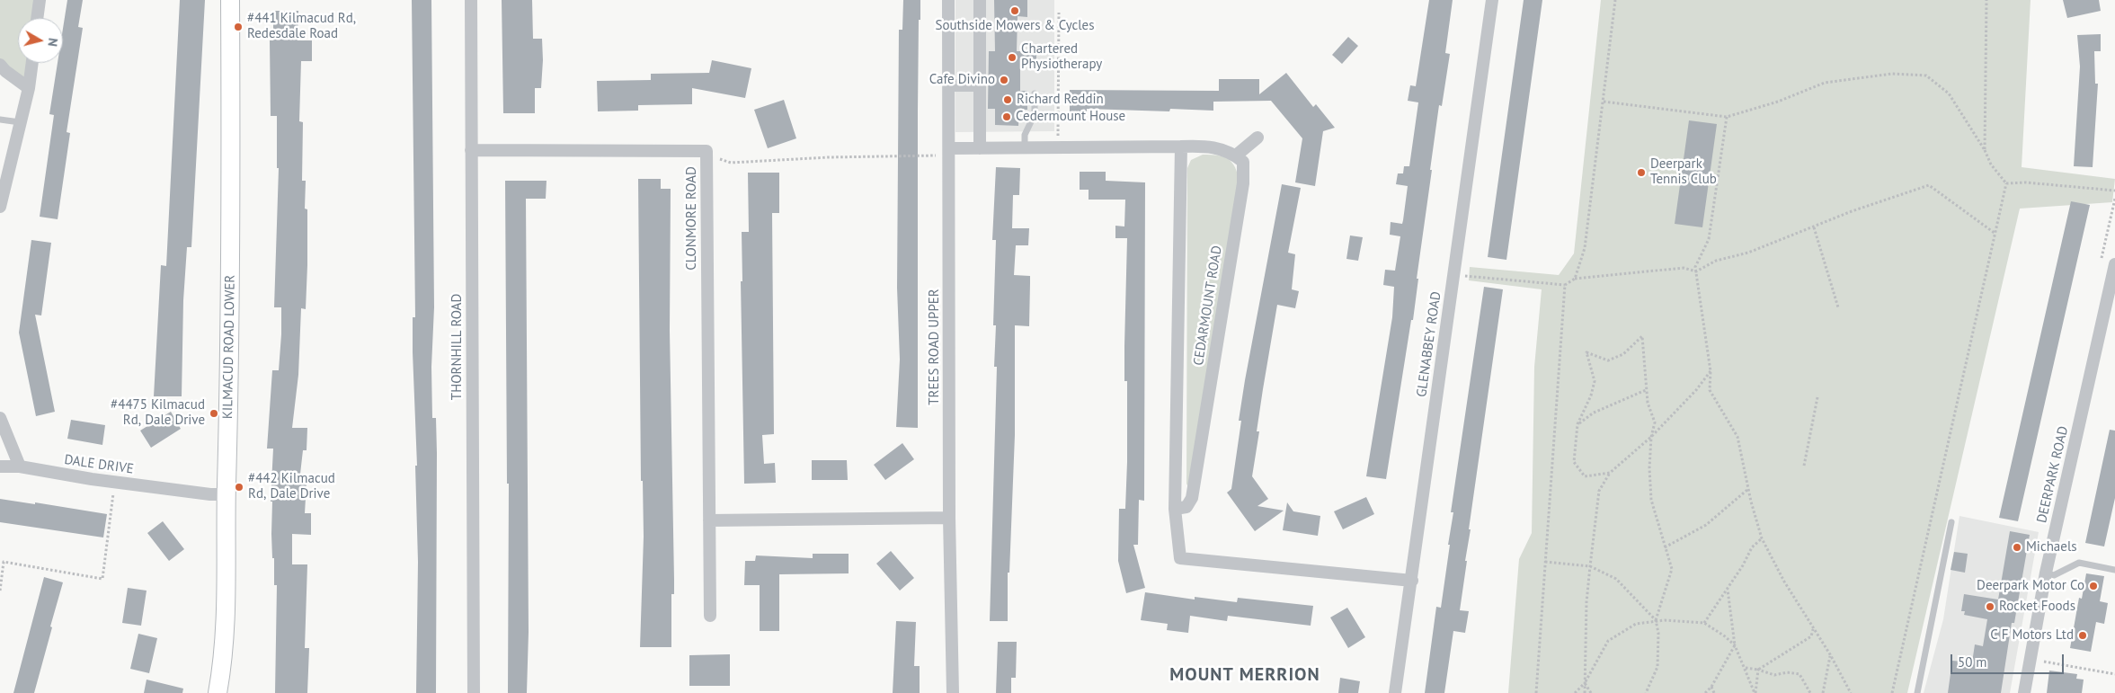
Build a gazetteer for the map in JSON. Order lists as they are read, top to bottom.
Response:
{
  "streets": {
    "main road": ["KILMACUD ROAD LOWER"],
    "street": [
      "CLONMORE ROAD",
      "CEDARMOUNT ROAD",
      "GLENABBEY ROAD",
      "THORNHILL ROAD",
      "TREES ROAD UPPER",
      "DALE DRIVE",
      "DEERPARK ROAD"
    ]
  },
  "crossings": [
    ["CLONMORE ROAD", "THORNHILL ROAD"],
    ["CEDARMOUNT ROAD", "GLENABBEY ROAD"],
    ["KILMACUD ROAD LOWER", "DALE DRIVE"]
  ],
  "districts": ["MOUNT MERRION"],
  "places": [
    "Southside Mowers & Cycles",
    "#441 Kilmacud Rd, Redesdale Road",
    "Chartered Physiotherapy",
    "Cafe Divino",
    "Richard Reddin",
    "Cedermount House",
    "Deerpark Tennis Club",
    "#4475 Kilmacud Rd, Dale Drive",
    "#442 Kilmacud Rd, Dale Drive",
    "Michaels",
    "Deerpark Motor Co",
    "Rocket Foods",
    "C F Motors Ltd"
  ],
  "scale_bar": "50 m",
  "north": "right"
}
